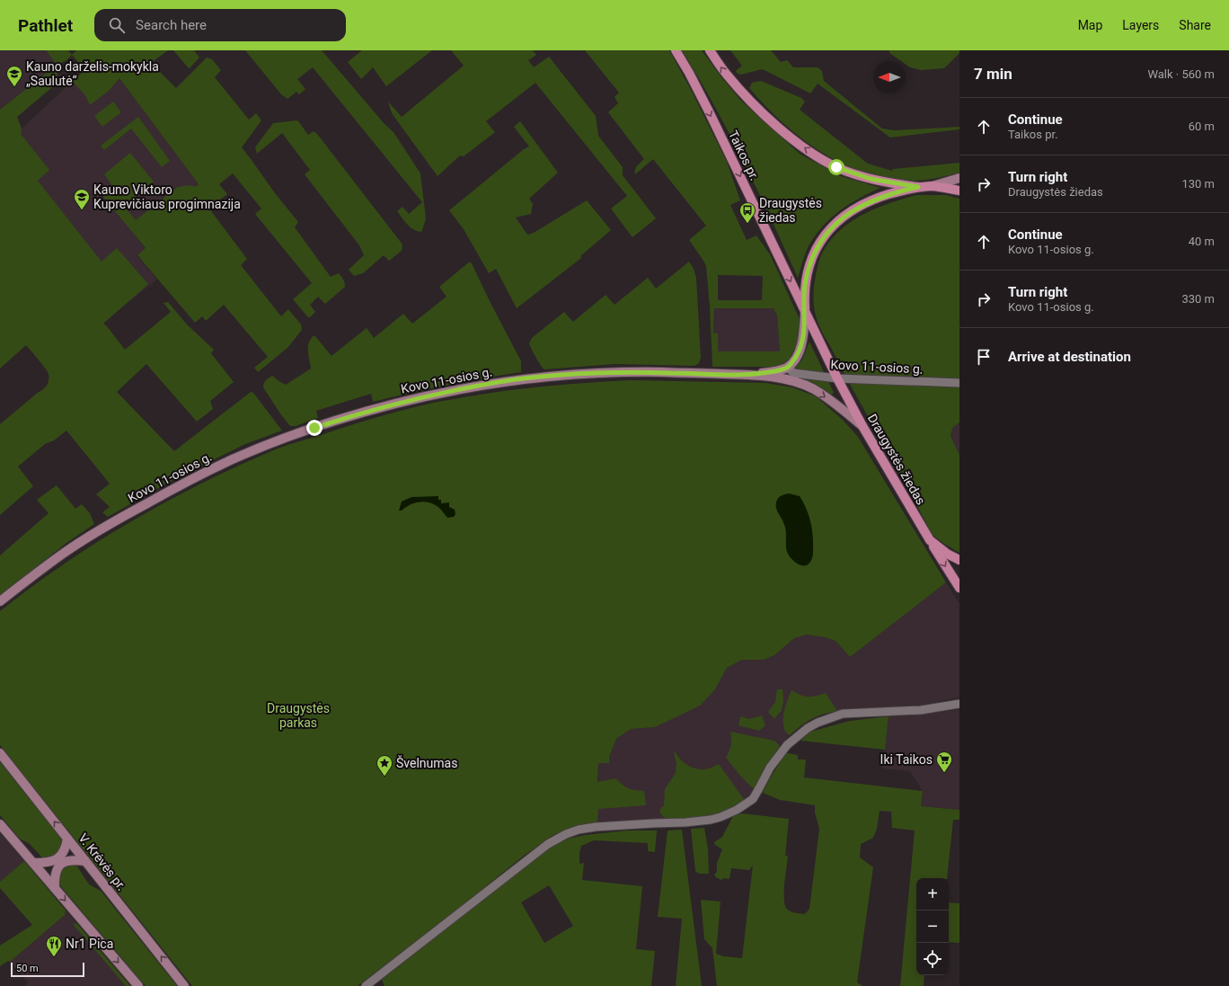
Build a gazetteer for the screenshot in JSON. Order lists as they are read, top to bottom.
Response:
{
  "streets": {
    "main road": [
      "Taikos pr.",
      "Kovo 11-osios g.",
      "Draugystės žiedas",
      "V. Krėvės pr."
    ]
  },
  "crossings": [
    ["Taikos pr.", "Draugystės žiedas"],
    ["Kovo 11-osios g.", "Draugystės žiedas"]
  ],
  "one_way": ["Taikos pr."],
  "parks": ["Draugystės parkas"],
  "places": {
    "school or university": ["Kauno darželis-mokykla „Saulutė“", "Kauno Viktoro Kuprevičiaus progimnazija"],
    "bus stop": ["Draugystės žiedas"],
    "supermarket": ["Iki Taikos"],
    "place": ["Švelnumas"],
    "restaurant": ["Nr1 Pica"]
  },
  "scale_bar": "50 m",
  "north": "left",
  "page": {
    "header": "Pathlet",
    "search": "Search here",
    "nav": ["Map", "Layers", "Share"],
    "heading": ["7 min", "Walk · 560 m"],
    "list": [
      ["Continue", "Taikos pr.", "60 m"],
      ["Turn right", "Draugystės žiedas", "130 m"],
      ["Continue", "Kovo 11-osios g.", "40 m"],
      ["Turn right", "Kovo 11-osios g.", "330 m"],
      "Arrive at destination"
    ],
    "map_buttons": ["+", "−"],
    "scale": "50 m"
  }
}
